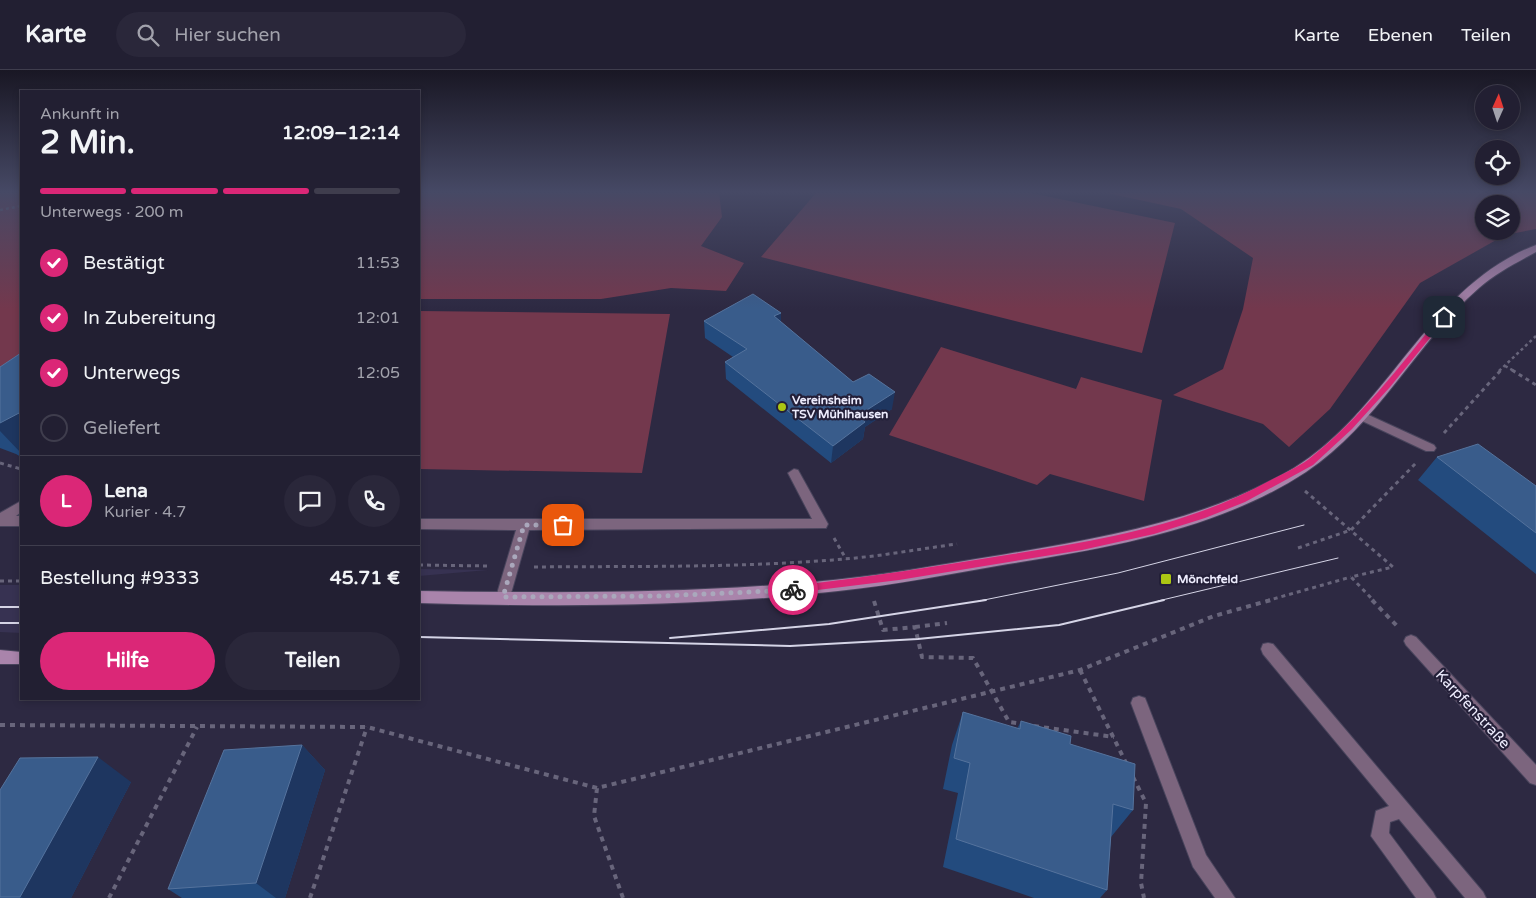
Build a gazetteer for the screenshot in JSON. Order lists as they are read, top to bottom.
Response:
{
  "streets": {
    "street": ["Karpfenstraße"]
  },
  "places": {
    "other": ["Vereinsheim TSV Mühlhausen"],
    "transit": ["Mönchfeld"]
  },
  "north": "top",
  "page": {
    "header": "Karte",
    "search": "Hier suchen",
    "nav": ["Karte", "Ebenen", "Teilen"],
    "heading": ["2 Min.", "Ankunft in", "12:09–12:14"],
    "panel": [
      "Lena",
      "Kurier · 4.7",
      "Bestellung #9333",
      "45.71 €"
    ],
    "bar": "Unterwegs · 200 m",
    "list": [
      ["Bestätigt", "11:53"],
      ["In Zubereitung", "12:01"],
      ["Unterwegs", "12:05"],
      "Geliefert"
    ],
    "round": "L",
    "buttons": ["Hilfe", "Teilen"]
  }
}
